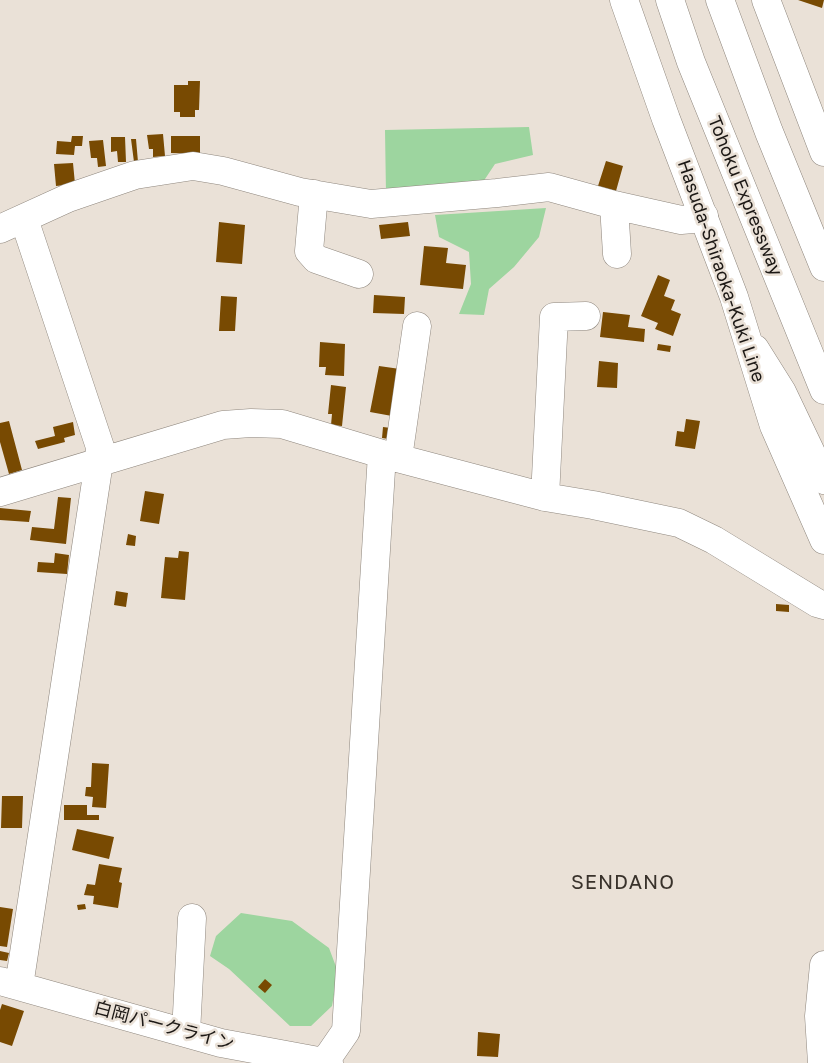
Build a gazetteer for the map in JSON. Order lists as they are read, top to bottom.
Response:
{
  "streets": {
    "main road": ["Tohoku Expressway", "Hasuda-Shiraoka-Kuki Line", "白岡パークライン"]
  },
  "districts": ["SENDANO"]
}
